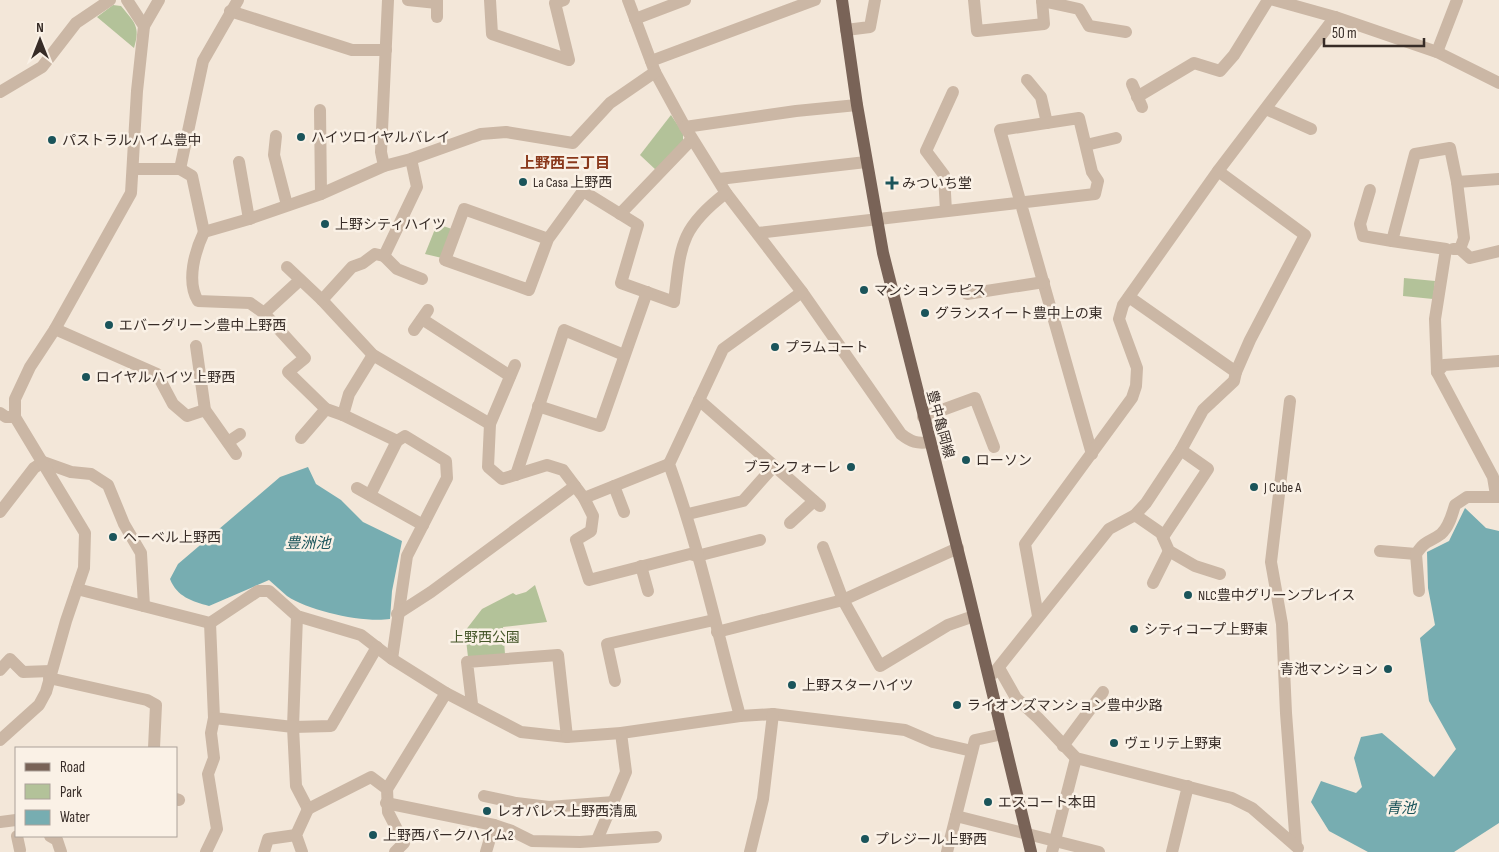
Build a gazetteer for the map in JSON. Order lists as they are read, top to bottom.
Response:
{
  "streets": {
    "main road": ["豊中亀岡線"]
  },
  "districts": ["上野西三丁目"],
  "water": ["豊洲池", "青池"],
  "parks": ["上野西公園"],
  "places": {
    "other": [
      "ハイツロイヤルバレイ",
      "パストラルハイム豊中",
      "La Casa 上野西",
      "上野シティハイツ",
      "マンションラピス",
      "グランスイート豊中上の東",
      "エバーグリーン豊中上野西",
      "プラムコート",
      "ロイヤルハイツ上野西",
      "ローソン",
      "ブランフォーレ",
      "J Cube A",
      "ヘーベル上野西",
      "NLC豊中グリーンプレイス",
      "シティコープ上野東",
      "青池マンション",
      "上野スターハイツ",
      "ライオンズマンション豊中少路",
      "ヴェリテ上野東",
      "エスコート本田",
      "レオパレス上野西清風",
      "上野西パークハイム2",
      "プレジール上野西"
    ],
    "health": ["みついち堂"]
  },
  "legend": ["Road", "Park", "Water"],
  "scale_bar": "50 m",
  "north": "top"
}
